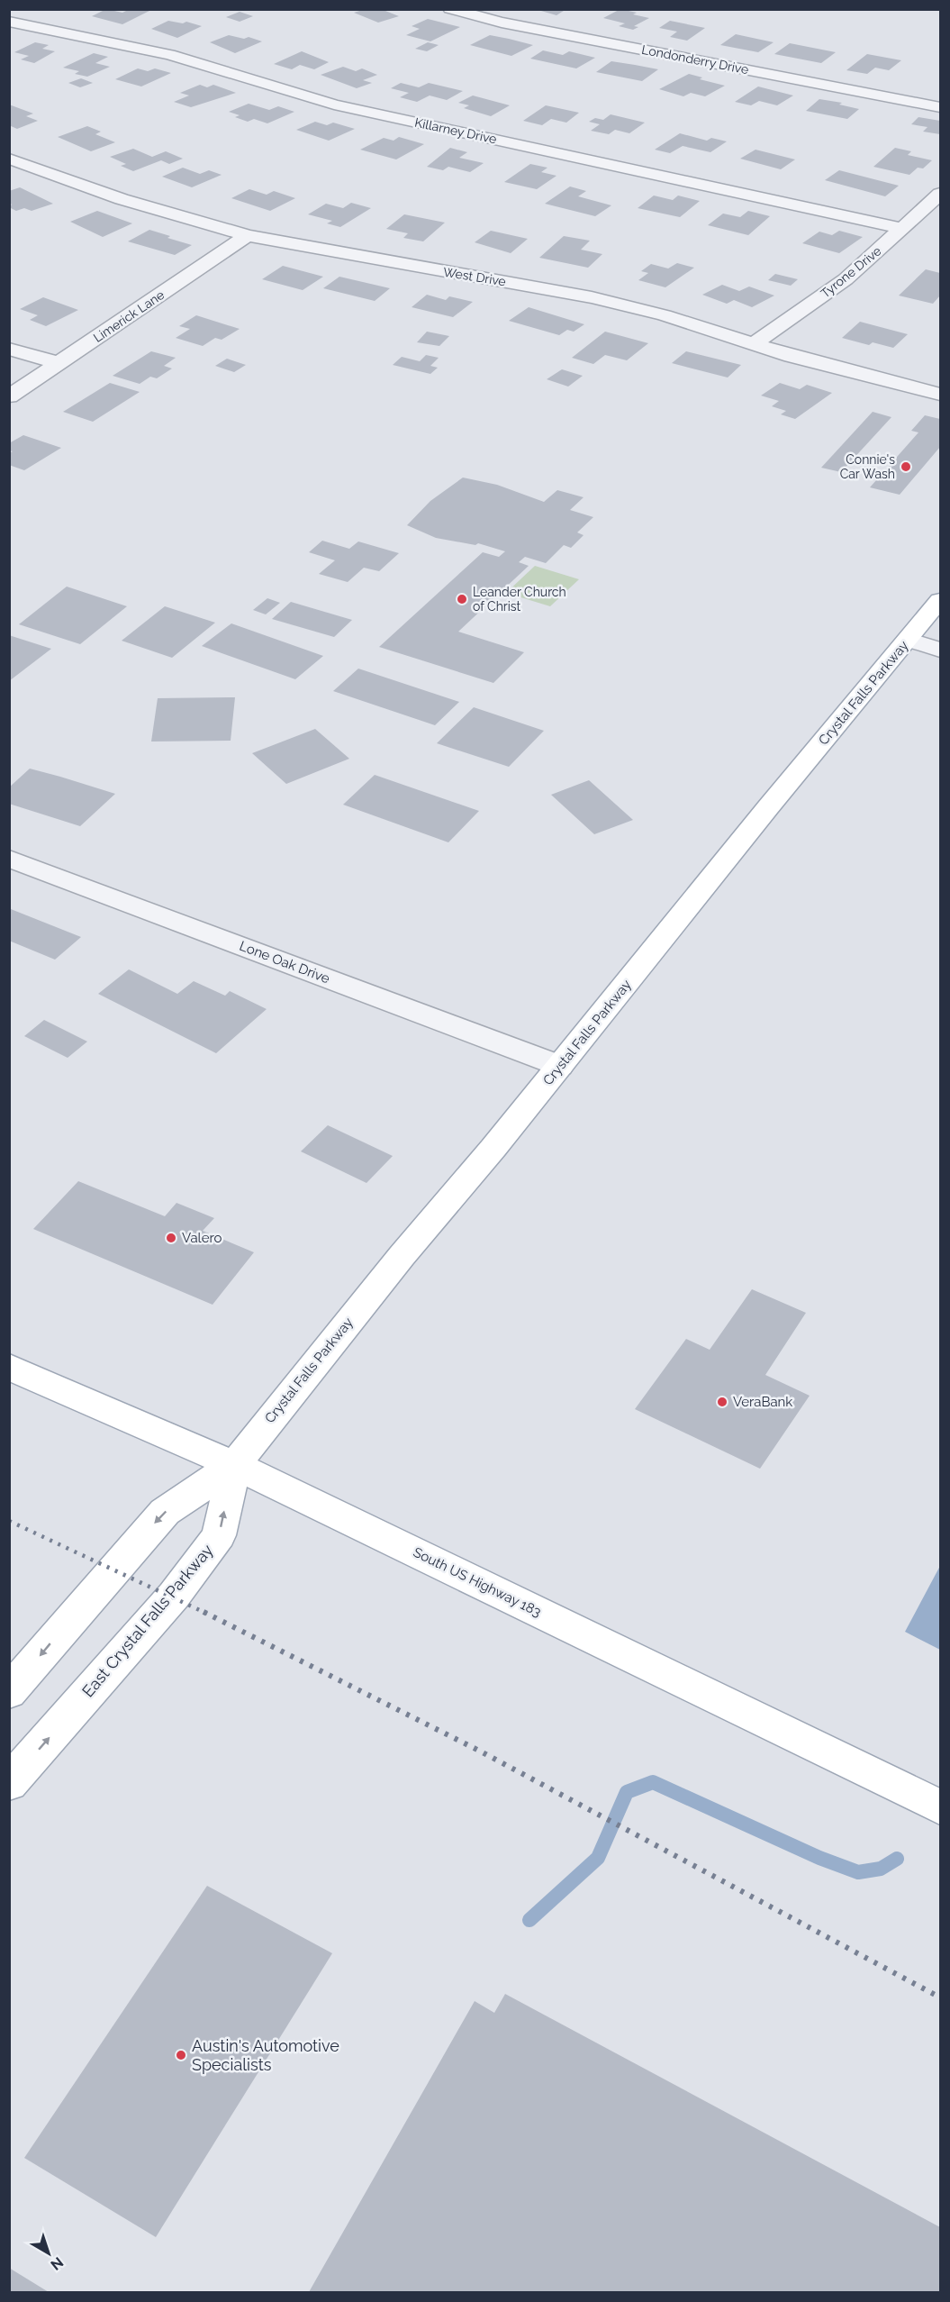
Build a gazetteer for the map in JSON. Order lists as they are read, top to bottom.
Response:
{
  "streets": {
    "main road": ["Crystal Falls Parkway", "South US Highway 183", "East Crystal Falls Parkway"],
    "street": [
      "Londonderry Drive",
      "Killarney Drive",
      "Tyrone Drive",
      "West Drive",
      "Limerick Lane",
      "Lone Oak Drive"
    ]
  },
  "crossings": [
    ["Killarney Drive", "Tyrone Drive"],
    ["Tyrone Drive", "West Drive"],
    ["West Drive", "Limerick Lane"],
    ["Crystal Falls Parkway", "Lone Oak Drive"],
    ["Crystal Falls Parkway", "South US Highway 183"],
    ["Crystal Falls Parkway", "East Crystal Falls Parkway"],
    ["South US Highway 183", "East Crystal Falls Parkway"]
  ],
  "places": [
    "Connie's Car Wash",
    "Leander Church of Christ",
    "Valero",
    "VeraBank",
    "Austin's Automotive Specialists"
  ],
  "north": "bottom right"
}
